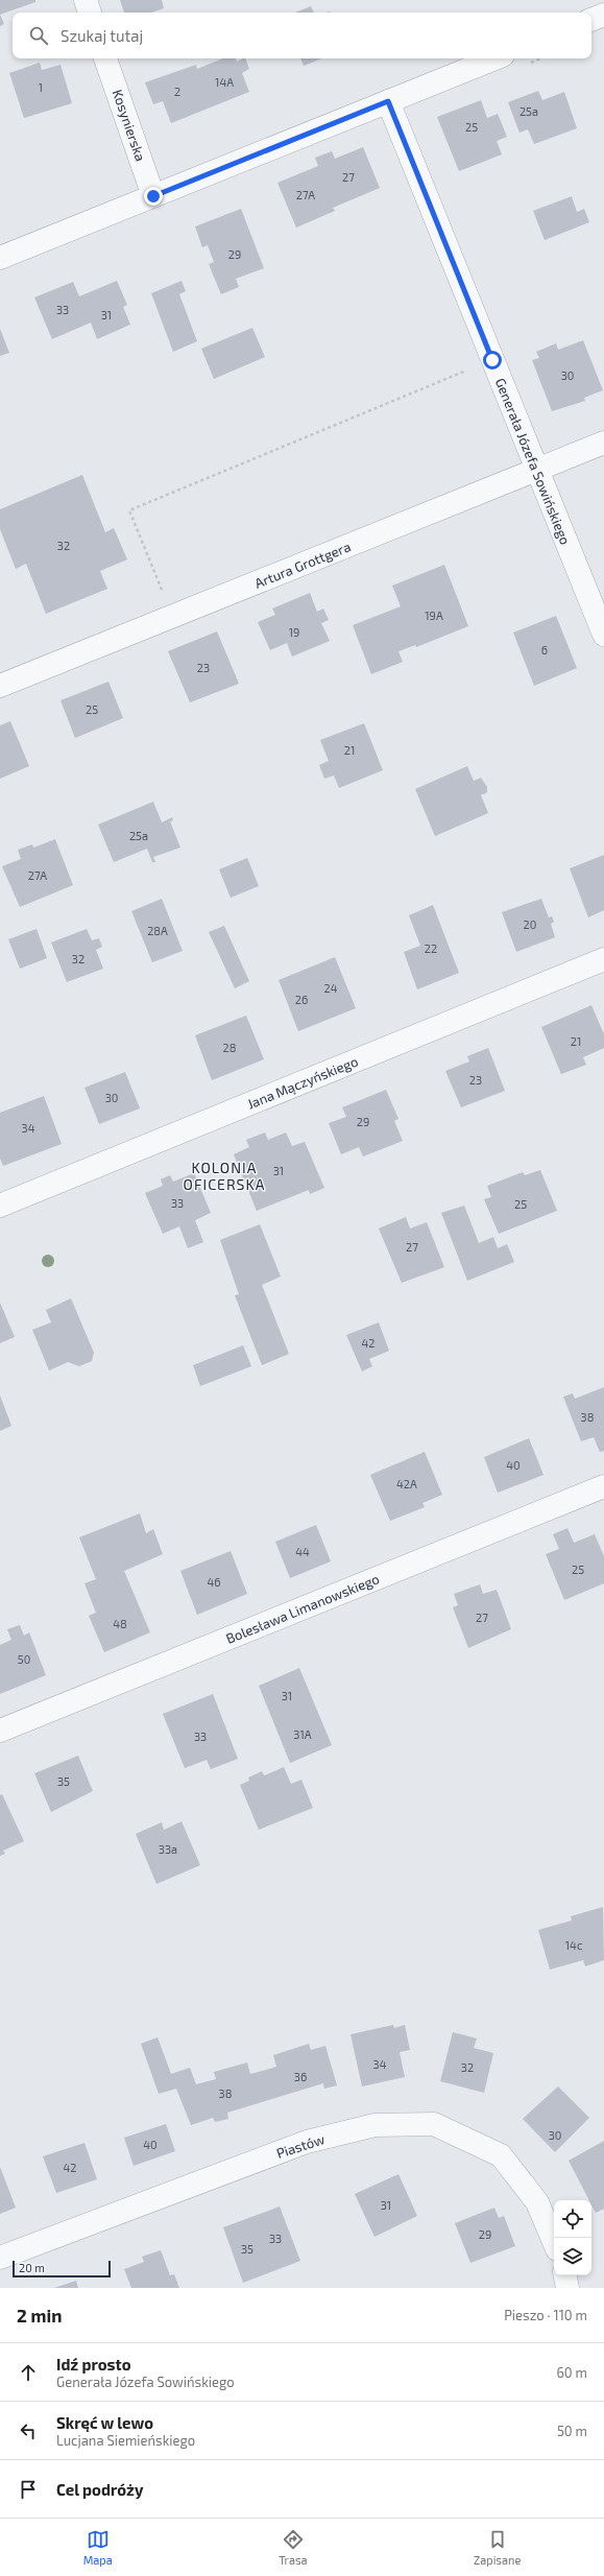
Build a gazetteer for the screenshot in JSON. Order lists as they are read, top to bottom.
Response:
{
  "streets": {
    "street": [
      "Kosynierska",
      "Generała Józefa Sowińskiego",
      "Artura Grottgera",
      "Jana Mączyńskiego",
      "Bolesława Limanowskiego",
      "Piastów"
    ]
  },
  "crossings": [
    ["Generała Józefa Sowińskiego", "Artura Grottgera"]
  ],
  "districts": ["KOLONIA OFICERSKA"],
  "house_numbers": [
    "14A",
    "1",
    "2",
    "25a",
    "25",
    "27",
    "27A",
    "29",
    "33",
    "31",
    "30",
    "32",
    "19A",
    "19",
    "6",
    "23",
    "25",
    "21",
    "25a",
    "27A",
    "20",
    "28A",
    "22",
    "32",
    "24",
    "26",
    "21",
    "28",
    "23",
    "30",
    "29",
    "34",
    "31",
    "33",
    "25",
    "27",
    "42",
    "38",
    "40",
    "42A",
    "44",
    "25",
    "46",
    "27",
    "48",
    "50",
    "31",
    "31A",
    "33",
    "35",
    "33a",
    "14c",
    "34",
    "32",
    "36",
    "38",
    "30",
    "40",
    "42",
    "31",
    "29",
    "33",
    "35"
  ],
  "scale_bar": "20 m",
  "page": {
    "search": "Szukaj tutaj",
    "scale": "20 m",
    "heading": ["2 min", "Pieszo · 110 m"],
    "list": [
      ["Idź prosto", "Generała Józefa Sowińskiego", "60 m"],
      ["Skręć w lewo", "Lucjana Siemieńskiego", "50 m"],
      "Cel podróży"
    ],
    "nav": ["Mapa", "Trasa", "Zapisane"]
  }
}
